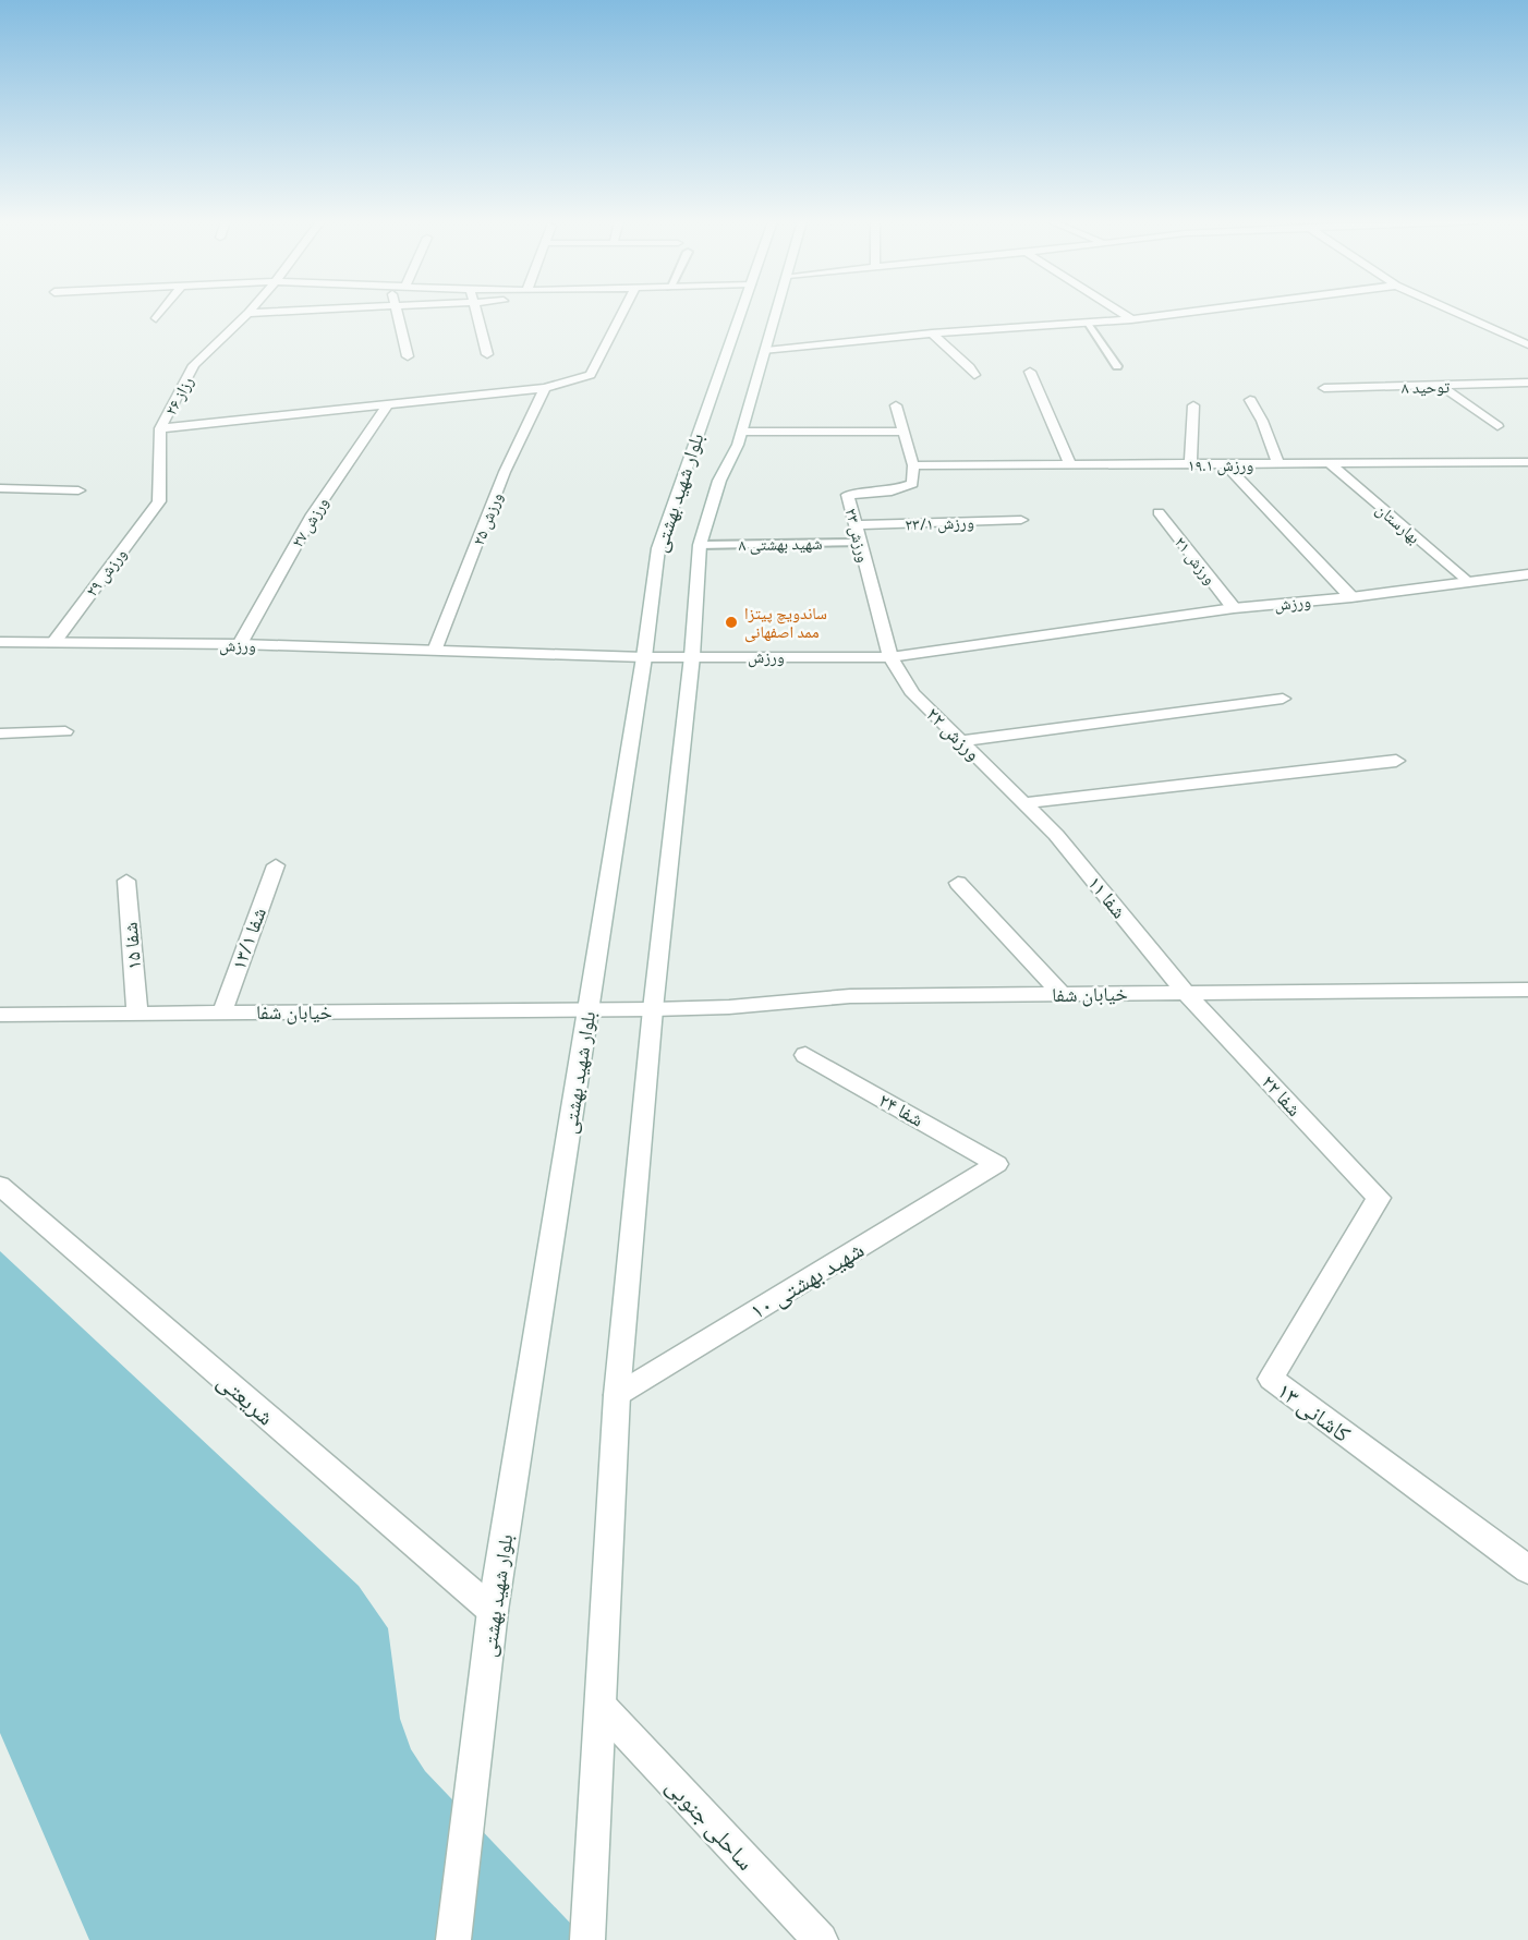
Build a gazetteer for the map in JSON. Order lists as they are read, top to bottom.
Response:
{
  "streets": {
    "street": [
      "توحید ۸",
      "رزاز ۲۶",
      "ورزش ۱۹.۱",
      "بلوار شهید بهشتی",
      "ورزش ۲۵",
      "ورزش ۲۷",
      "ورزش ۲۳/۱",
      "بهارستان",
      "ورزش ۲۳",
      "ورزش ۲۱",
      "ورزش ۲۹",
      "ورزش",
      "ورزش ۲۲",
      "شفا ۱۱",
      "شفا ۱۳/۱",
      "شفا ۱۵",
      "خیابان شفا",
      "شفا ۲۲",
      "شفا ۲۴",
      "شهید بهشتی ۱۰",
      "شریعتی",
      "کاشانی ۱۳",
      "ساحلی جنوبی"
    ],
    "lane": ["شهید بهشتی ۸"]
  },
  "crossings": [
    ["رزاز ۲۶", "ورزش ۲۹"],
    ["ورزش ۱۹.۱", "بهارستان"],
    ["ورزش ۱۹.۱", "ورزش ۲۳"],
    ["بلوار شهید بهشتی", "شهید بهشتی ۸"],
    ["بلوار شهید بهشتی", "ورزش"],
    ["بلوار شهید بهشتی", "خیابان شفا"],
    ["بلوار شهید بهشتی", "شهید بهشتی ۱۰"],
    ["بلوار شهید بهشتی", "شریعتی"],
    ["بلوار شهید بهشتی", "ساحلی جنوبی"],
    ["ورزش ۲۵", "ورزش"],
    ["ورزش ۲۷", "ورزش"],
    ["ورزش ۲۳/۱", "ورزش ۲۳"],
    ["بهارستان", "ورزش"],
    ["ورزش ۲۳", "شهید بهشتی ۸"],
    ["ورزش ۲۳", "ورزش"],
    ["ورزش ۲۳", "ورزش ۲۲"],
    ["ورزش ۲۱", "ورزش"],
    ["ورزش ۲۹", "ورزش"],
    ["ورزش", "ورزش ۲۲"],
    ["ورزش ۲۲", "شفا ۱۱"],
    ["شفا ۱۱", "خیابان شفا"],
    ["شفا ۱۱", "شفا ۲۲"],
    ["شفا ۱۳/۱", "خیابان شفا"],
    ["شفا ۱۵", "خیابان شفا"],
    ["خیابان شفا", "شفا ۲۲"],
    ["شفا ۲۲", "کاشانی ۱۳"],
    ["شفا ۲۴", "شهید بهشتی ۱۰"]
  ],
  "places": ["ساندویچ پیتزا ممد اصفهانی"]
}
